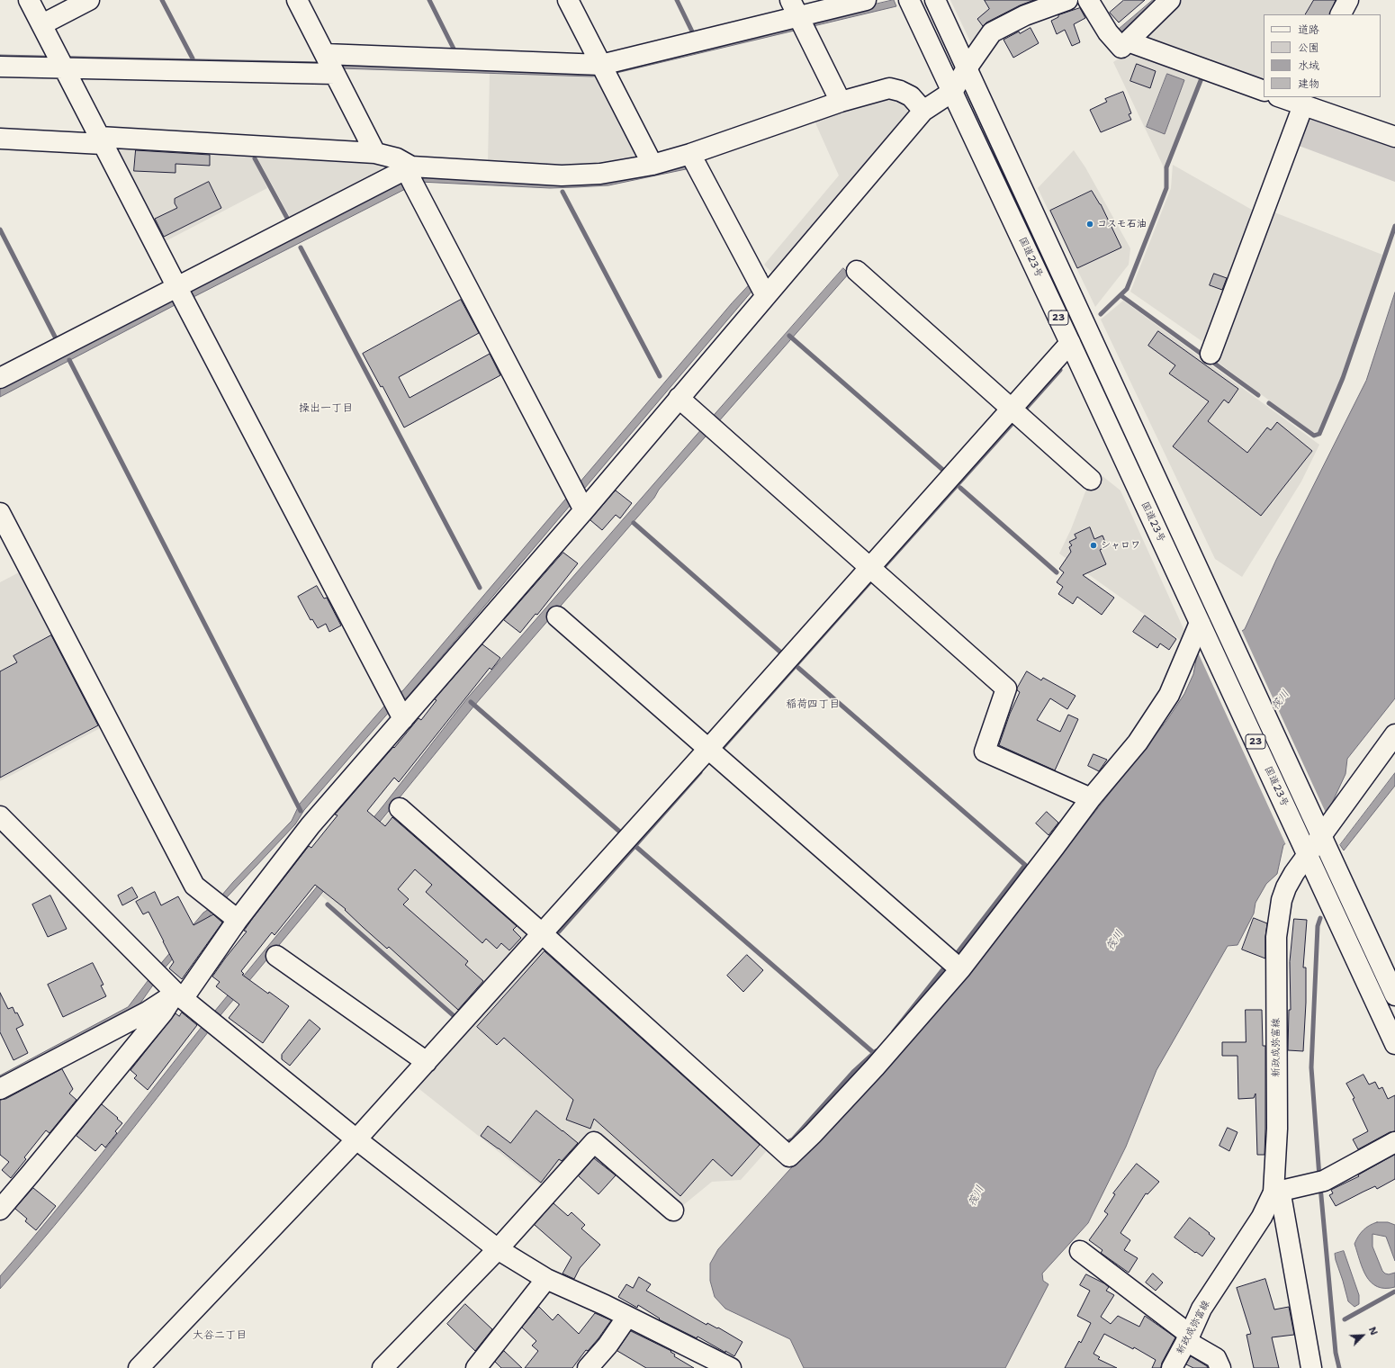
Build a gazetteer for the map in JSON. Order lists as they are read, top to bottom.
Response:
{
  "streets": {
    "main road": ["国道23号", "23", "新政成弥富線"]
  },
  "crossings": [
    ["国道23号", "新政成弥富線"]
  ],
  "districts": ["操出一丁目", "稲荷四丁目", "大谷二丁目"],
  "water": ["筏川"],
  "places": ["コスモ石油", "シャロワ"],
  "legend": [
    "道路",
    "公園",
    "水域",
    "建物"
  ],
  "north": "top right"
}
